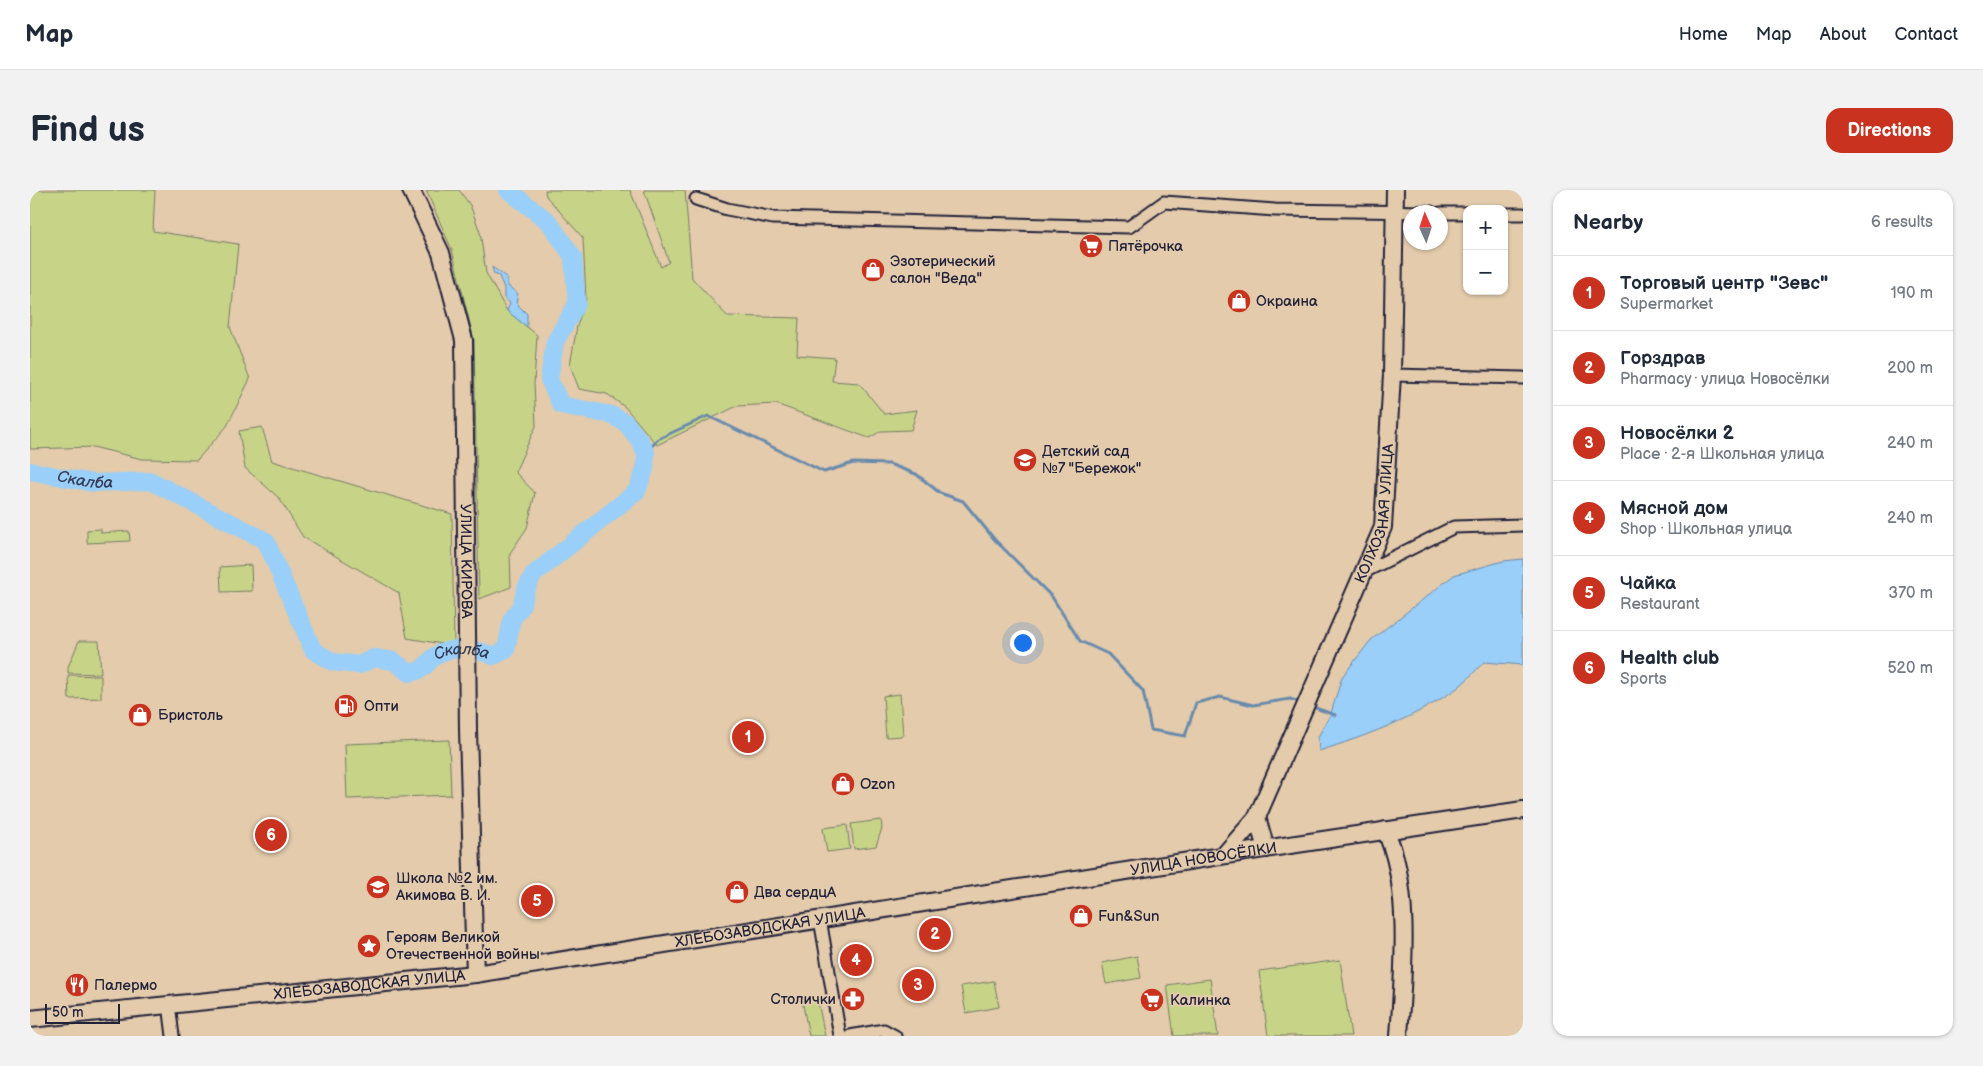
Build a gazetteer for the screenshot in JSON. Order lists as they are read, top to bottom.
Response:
{
  "streets": {
    "street": [
      "КОЛХОЗНАЯ УЛИЦА",
      "УЛИЦА КИРОВА",
      "УЛИЦА НОВОСЁЛКИ",
      "ХЛЕБОЗАВОДСКАЯ УЛИЦА"
    ]
  },
  "crossings": [
    ["КОЛХОЗНАЯ УЛИЦА", "УЛИЦА НОВОСЁЛКИ"],
    ["УЛИЦА КИРОВА", "ХЛЕБОЗАВОДСКАЯ УЛИЦА"],
    ["УЛИЦА НОВОСЁЛКИ", "ХЛЕБОЗАВОДСКАЯ УЛИЦА"]
  ],
  "water": ["Скалба"],
  "places": {
    "supermarket": ["Пятёрочка", "Калинка"],
    "shop": [
      "Эзотерический салон \"Веда\"",
      "Окраина",
      "Бристоль",
      "Ozon",
      "Два сердцА",
      "Fun&Sun"
    ],
    "school or university": ["Детский сад №7 \"Бережок\"", "Школа №2 им. Акимова В. И."],
    "fuel station": ["Опти"],
    "place": ["Героям Великой Отечественной войны"],
    "restaurant": ["Палермо"],
    "pharmacy": ["Столички"]
  },
  "scale_bar": "50 m",
  "north": "top",
  "page": {
    "header": "Map",
    "nav": [
      "Home",
      "Map",
      "About",
      "Contact"
    ],
    "buttons": "Directions",
    "title": "Find us",
    "heading": ["Nearby", "6 results"],
    "map_buttons": ["+", "−"],
    "list": [
      {
        "mark": "1",
        "name": "Торговый центр \"Зевс\"",
        "note": "Supermarket",
        "value": "190 m"
      },
      {
        "mark": "2",
        "name": "Горздрав",
        "note": "Pharmacy · улица Новосёлки",
        "value": "200 m"
      },
      {
        "mark": "3",
        "name": "Новосёлки 2",
        "note": "Place · 2-я Школьная улица",
        "value": "240 m"
      },
      {
        "mark": "4",
        "name": "Мясной дом",
        "note": "Shop · Школьная улица",
        "value": "240 m"
      },
      {
        "mark": "5",
        "name": "Чайка",
        "note": "Restaurant",
        "value": "370 m"
      },
      {
        "mark": "6",
        "name": "Health club",
        "note": "Sports",
        "value": "520 m"
      }
    ],
    "pins": [
      "1",
      "6",
      "5",
      "2",
      "4",
      "3"
    ],
    "scale": "50 m"
  }
}
